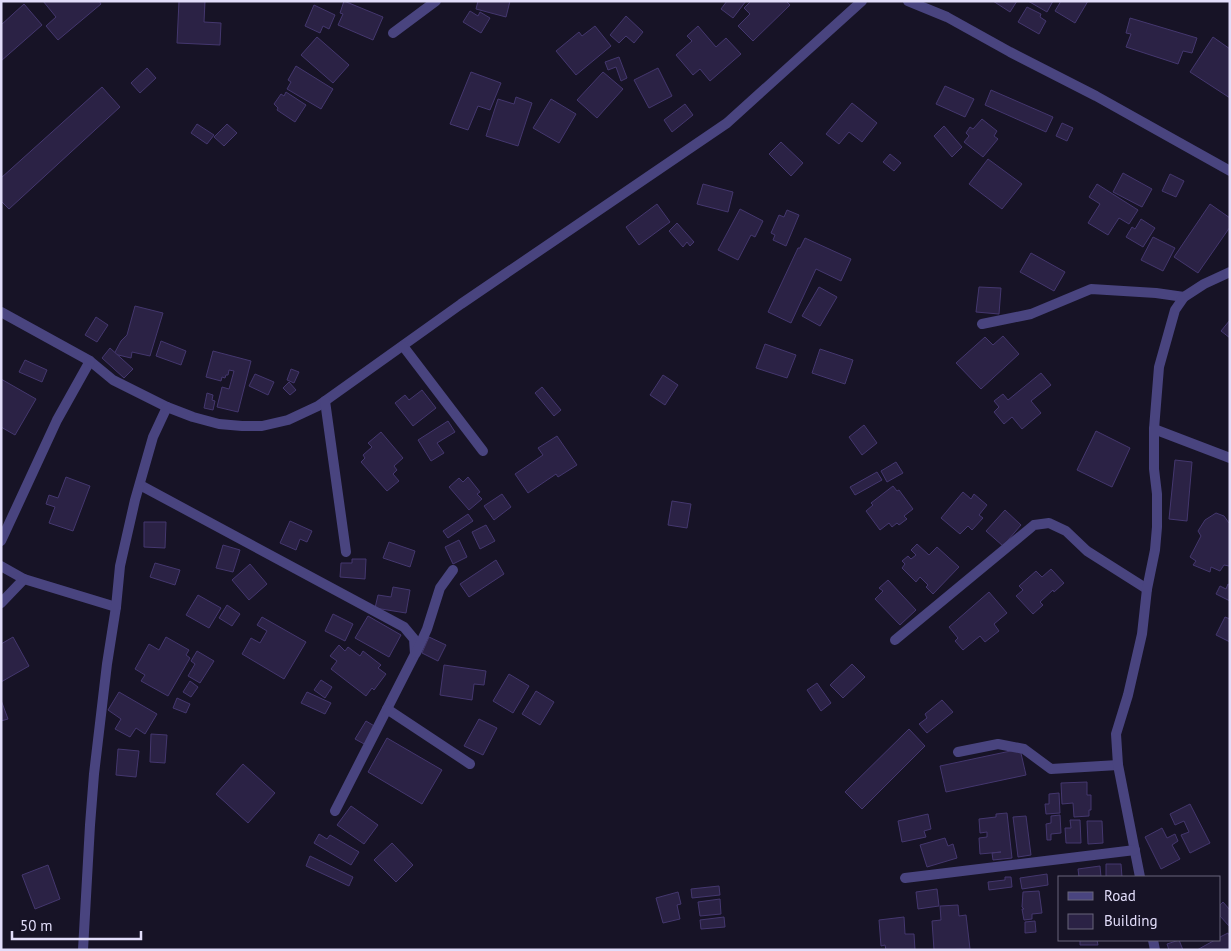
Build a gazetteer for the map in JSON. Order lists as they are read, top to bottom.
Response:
{
  "legend": ["Road", "Building"],
  "scale_bar": "50 m"
}
